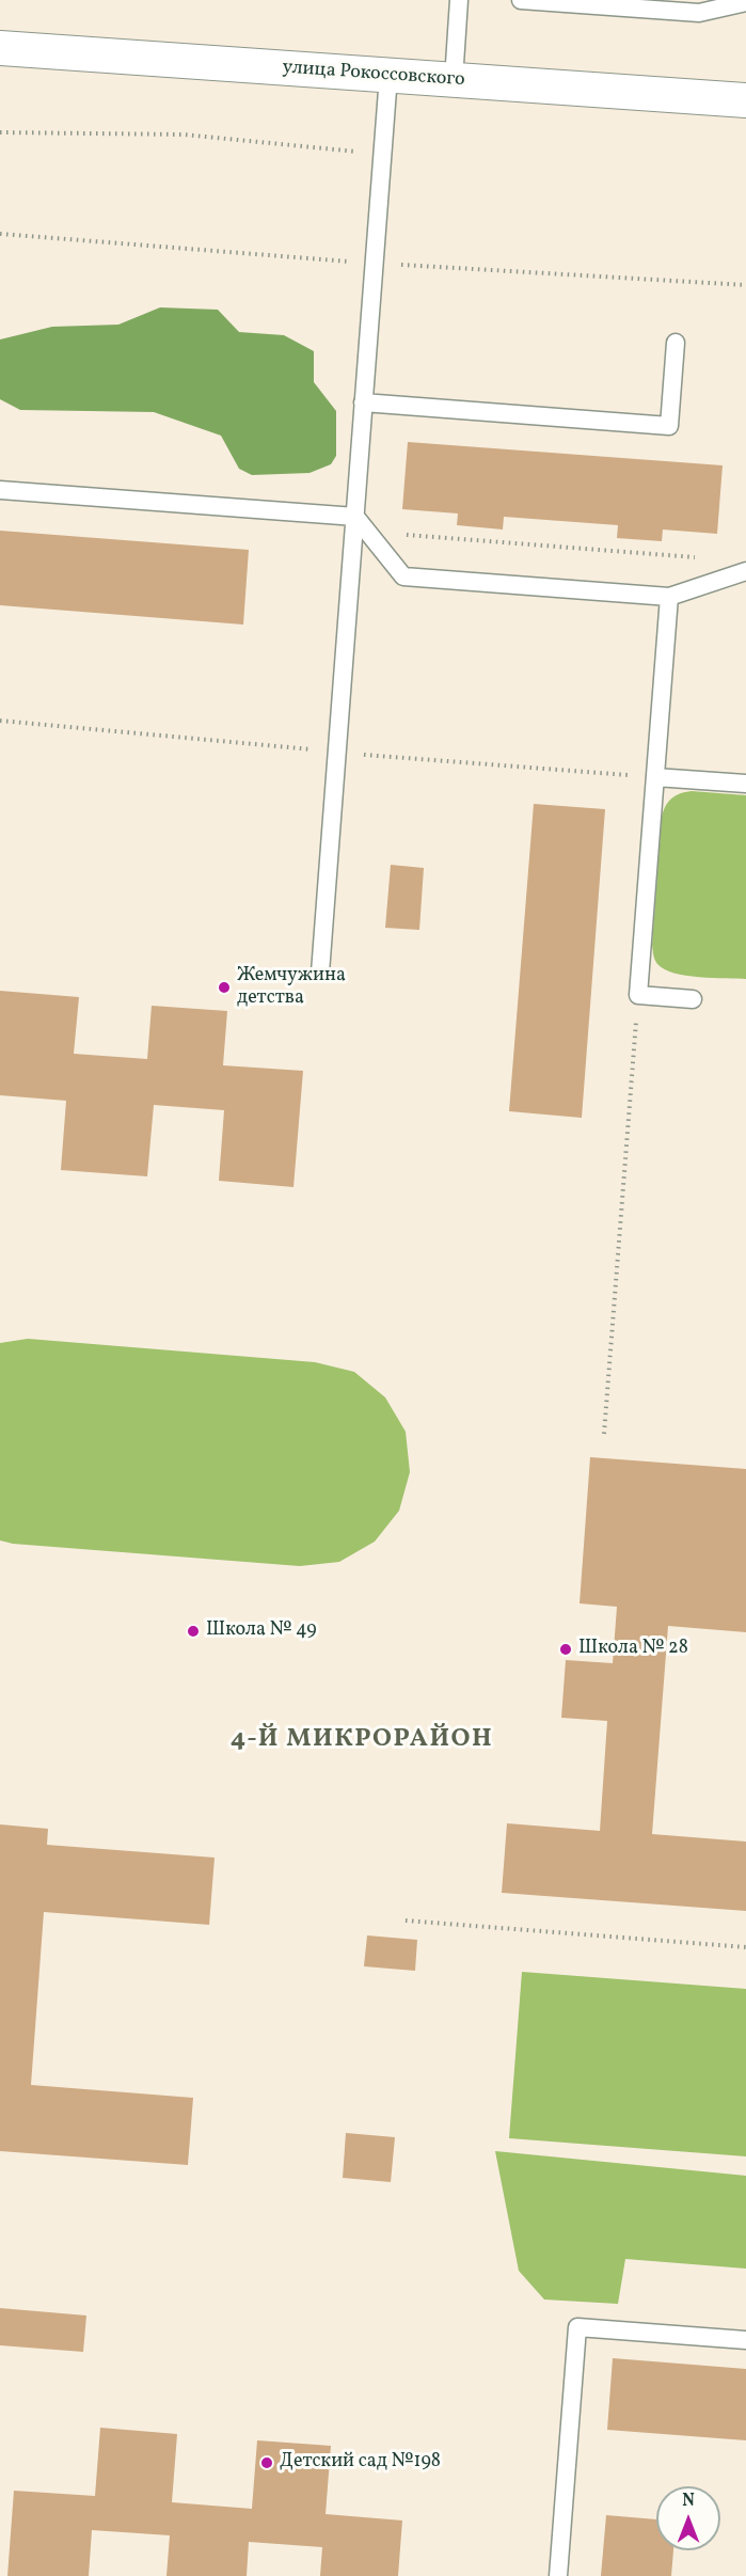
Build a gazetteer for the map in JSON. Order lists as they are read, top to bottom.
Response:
{
  "streets": {
    "street": ["улица Рокоссовского"]
  },
  "districts": ["4-Й МИКРОРАЙОН"],
  "places": [
    "Жемчужина детства",
    "Школа № 49",
    "Школа № 28",
    "Детский сад №198"
  ],
  "north": "top"
}
